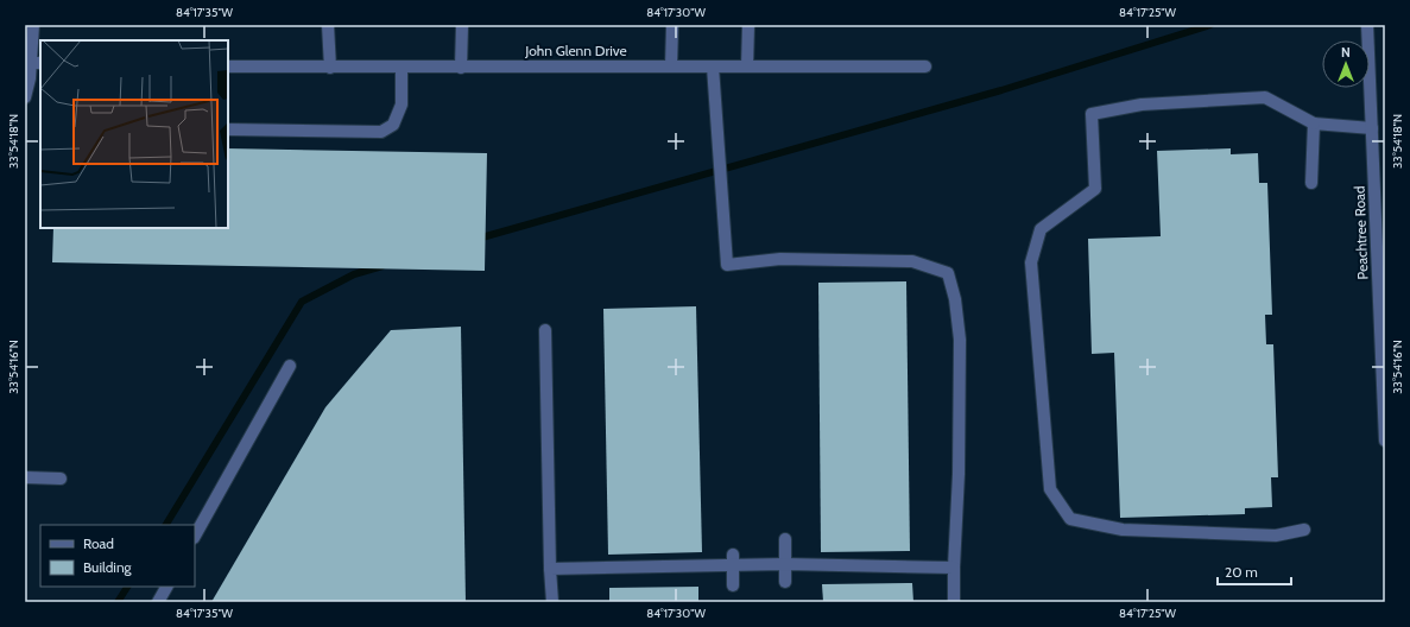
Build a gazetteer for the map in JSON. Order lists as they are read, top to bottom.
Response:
{
  "streets": {
    "street": ["John Glenn Drive", "Peachtree Road"]
  },
  "legend": ["Road", "Building"],
  "scale_bar": "20 m",
  "north": "top",
  "coordinates": [
    "84°17'35\"W",
    "84°17'30\"W",
    "84°17'25\"W",
    "33°54'18\"N",
    "33°54'16\"N"
  ]
}
